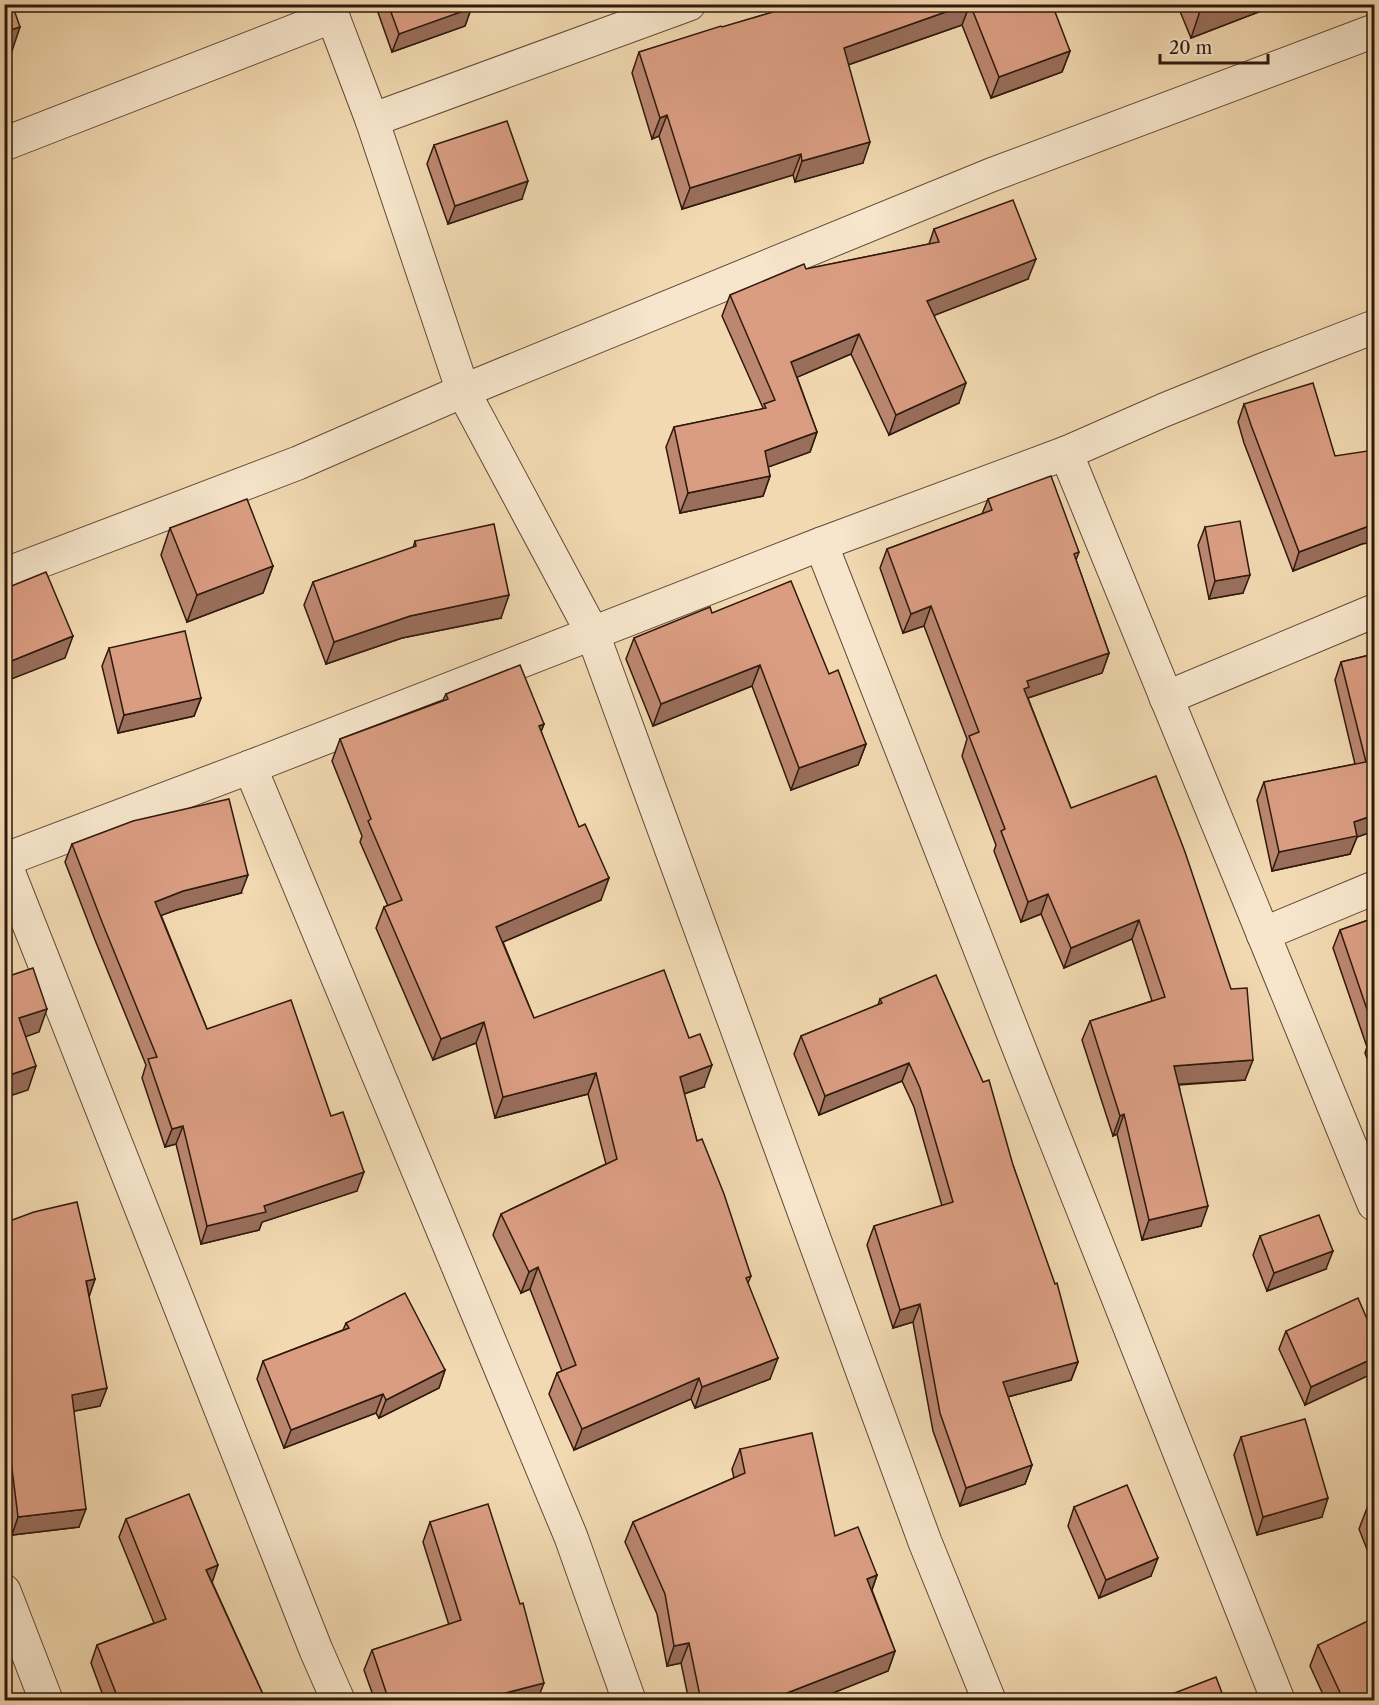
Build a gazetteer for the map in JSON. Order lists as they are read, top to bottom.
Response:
{
  "scale_bar": "20 m"
}
